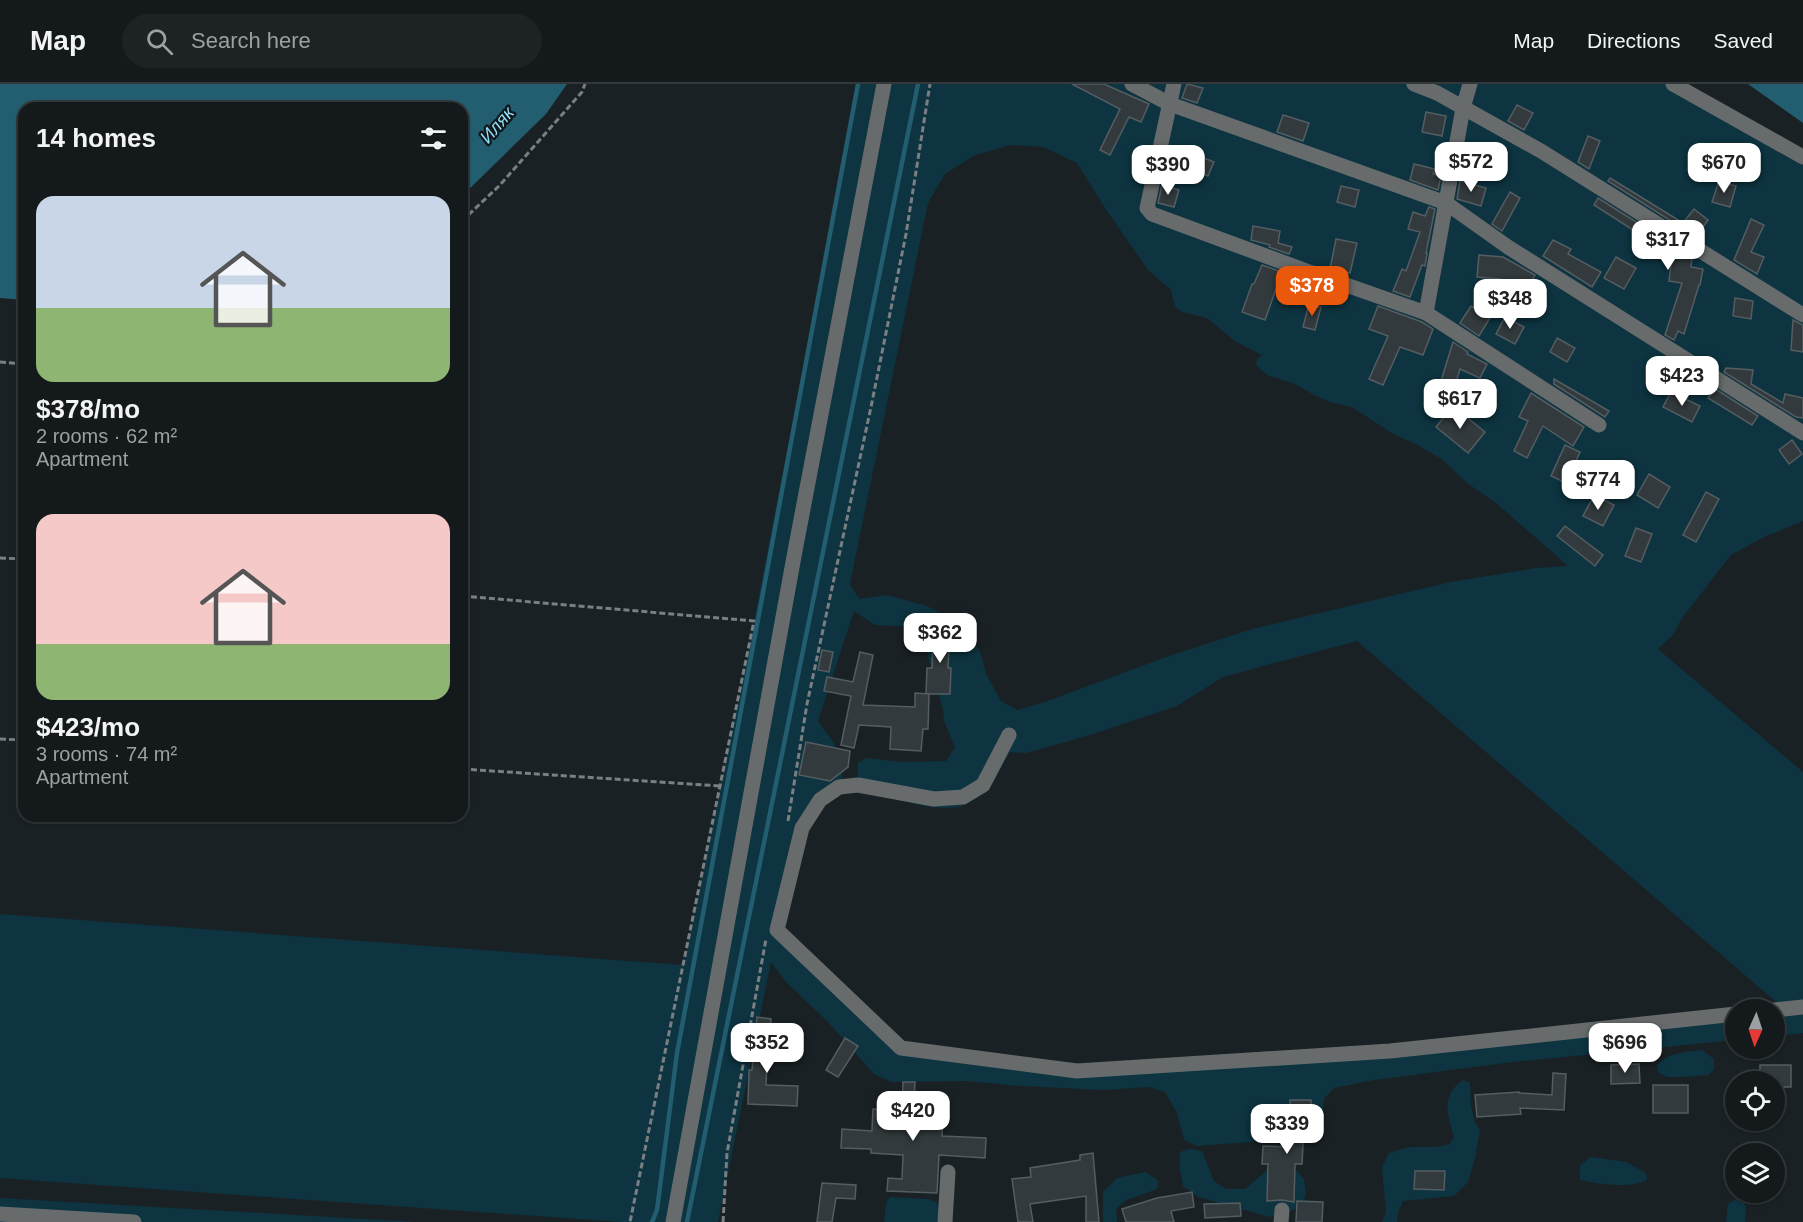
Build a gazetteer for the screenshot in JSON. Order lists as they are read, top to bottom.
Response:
{
  "water": ["Иляк"],
  "north": "bottom",
  "page": {
    "header": "Map",
    "search": "Search here",
    "nav": ["Map", "Directions", "Saved"],
    "heading": "14 homes",
    "price": [
      "$572",
      "$670",
      "$390",
      "$317",
      "$378",
      "$348",
      "$423",
      "$617",
      "$774",
      "$362",
      "$352",
      "$696",
      "$420",
      "$339"
    ],
    "list": [
      {
        "name": "$378/mo",
        "note": "2 rooms · 62 m² · Apartment"
      },
      {
        "name": "$423/mo",
        "note": "3 rooms · 74 m² · Apartment"
      }
    ]
  }
}
